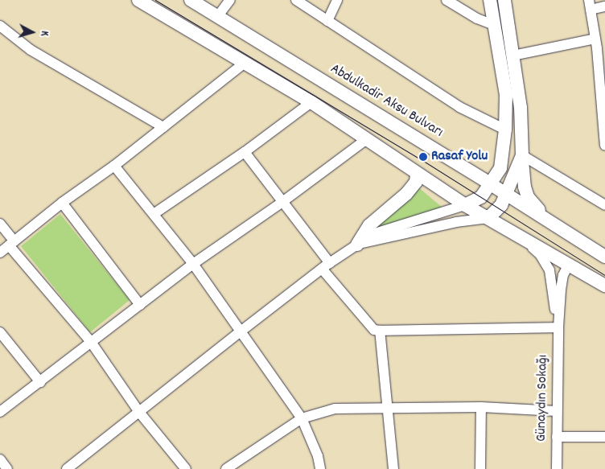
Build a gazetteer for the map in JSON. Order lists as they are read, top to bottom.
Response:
{
  "streets": {
    "main road": ["Abdulkadir Aksu Bulvarı"],
    "street": ["Günaydın Sokağı"]
  },
  "places": ["Rasaf Yolu"],
  "north": "right"
}
